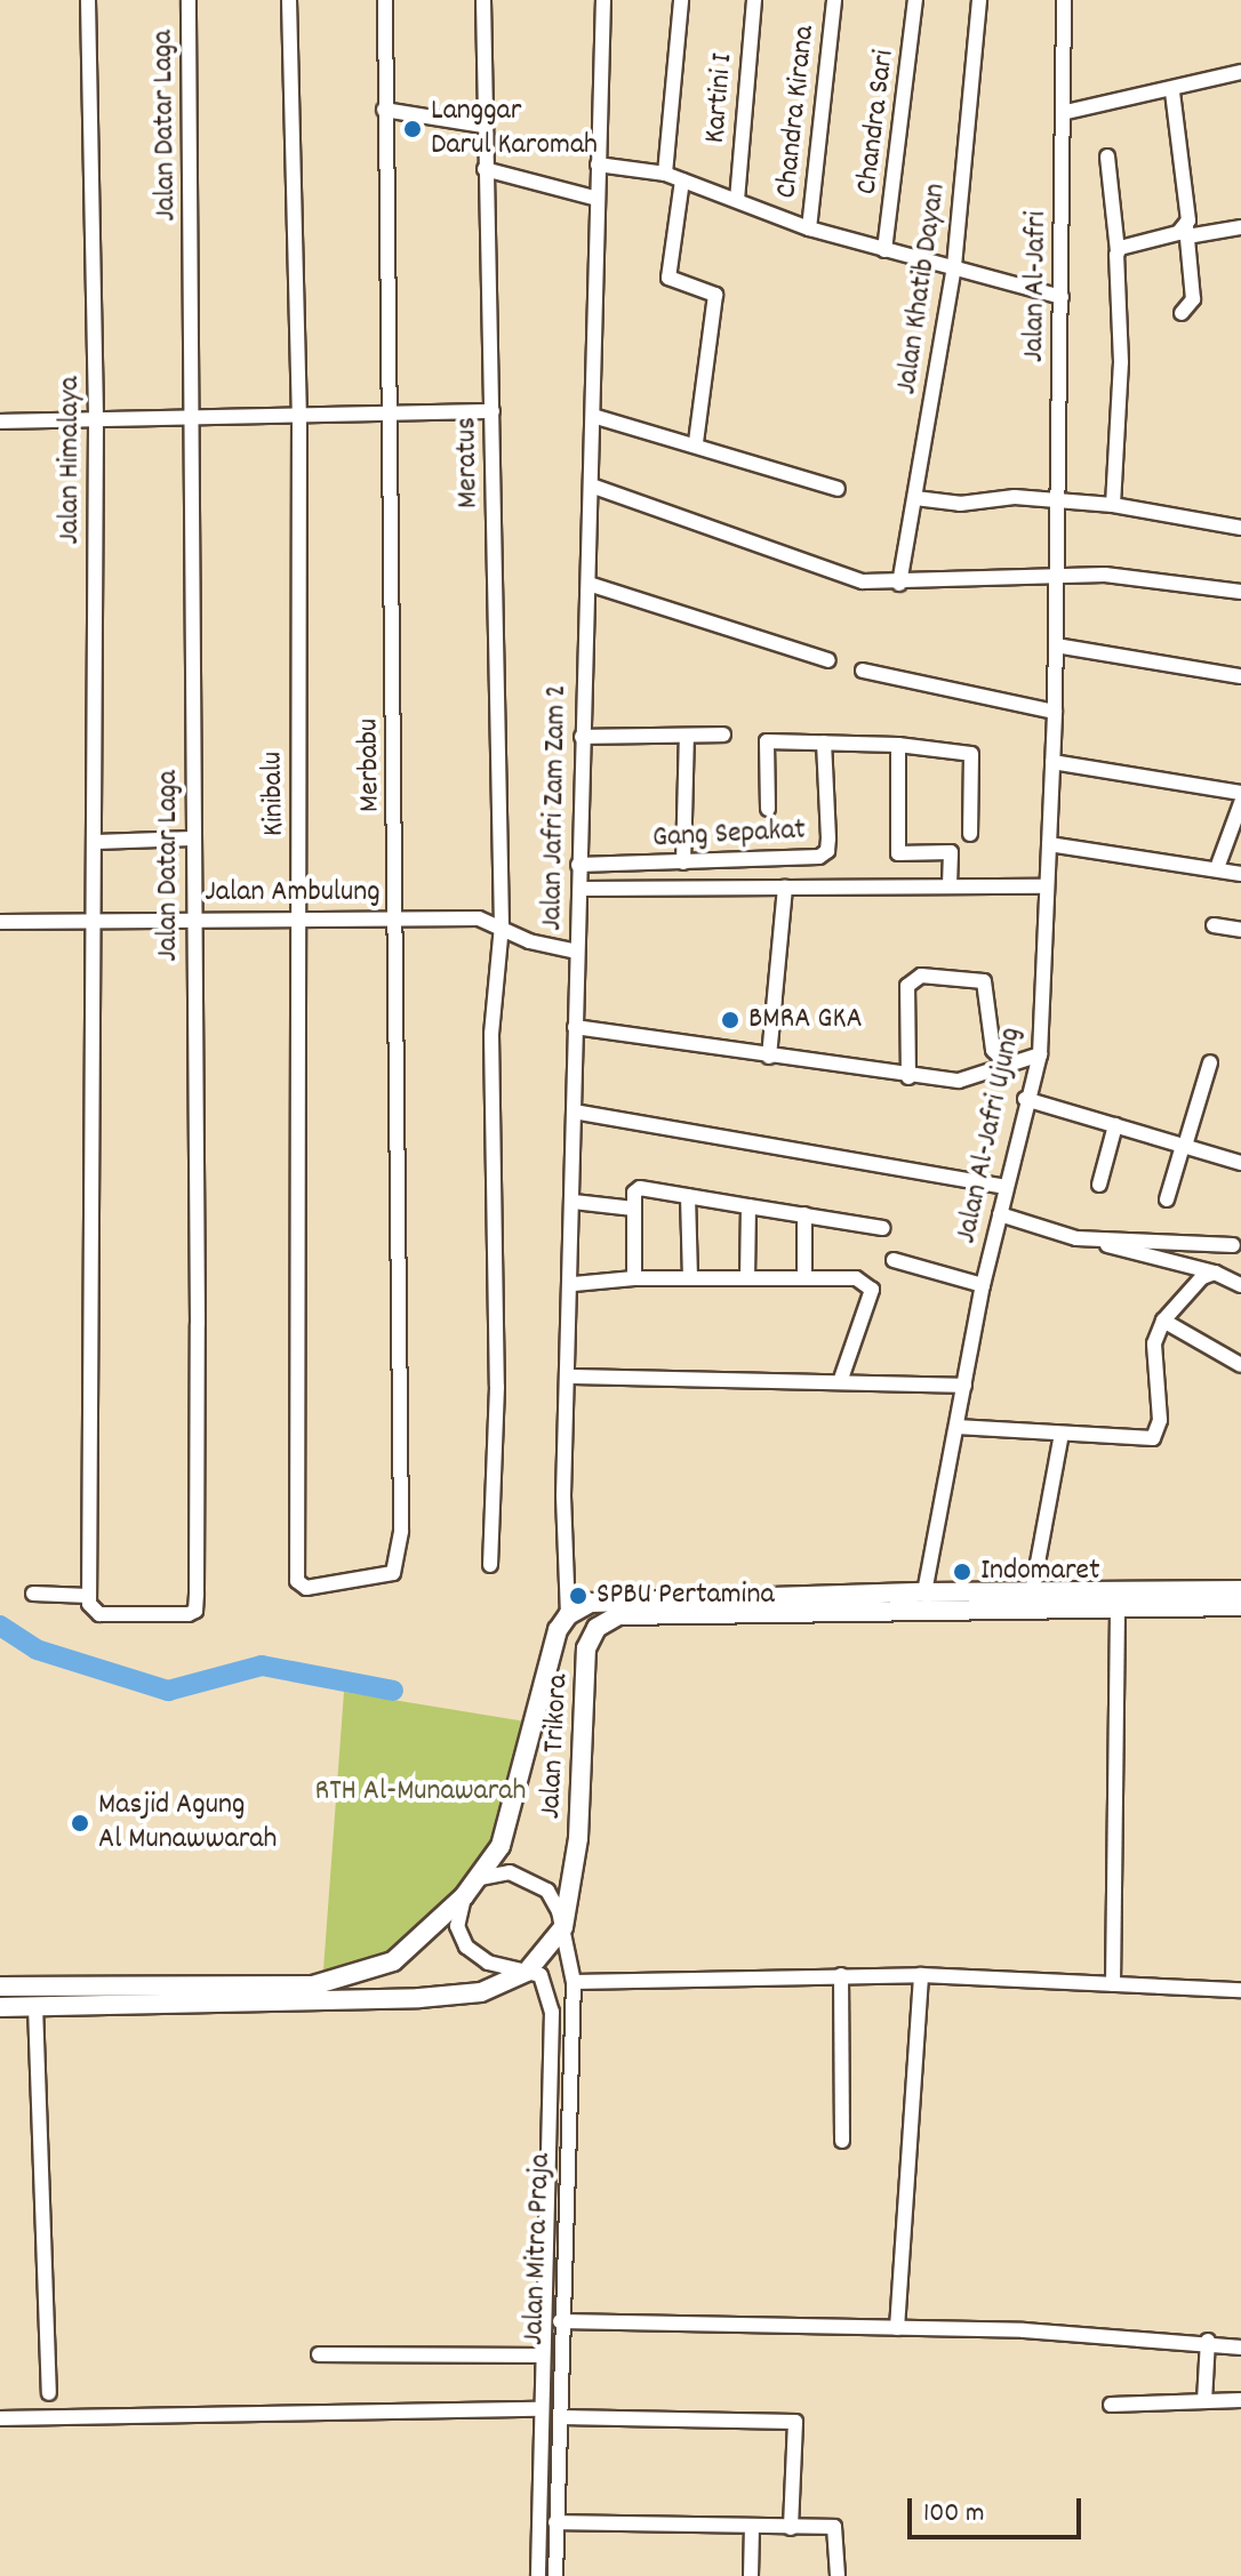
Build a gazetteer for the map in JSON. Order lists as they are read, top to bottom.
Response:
{
  "streets": {
    "main road": ["Jalan Trikora"],
    "street": [
      "Kartini I",
      "Chandra Kirana",
      "Chandra Sari",
      "Jalan Datar Laga",
      "Jalan Al-Jafri",
      "Jalan Khatib Dayan",
      "Jalan Himalaya",
      "Meratus",
      "Merbabu",
      "Kinibalu",
      "Jalan Jafri Zam Zam 2",
      "Gang Sepakat",
      "Jalan Ambulung",
      "Jalan Al-Jafri Ujung",
      "Jalan Mitra Praja"
    ]
  },
  "crossings": [
    ["Jalan Datar Laga", "Jalan Himalaya"],
    ["Jalan Datar Laga", "Jalan Ambulung"],
    ["Jalan Al-Jafri", "Jalan Al-Jafri Ujung"],
    ["Jalan Himalaya", "Jalan Ambulung"],
    ["Meratus", "Jalan Ambulung"],
    ["Merbabu", "Kinibalu"],
    ["Merbabu", "Jalan Ambulung"],
    ["Kinibalu", "Jalan Ambulung"],
    ["Jalan Jafri Zam Zam 2", "Gang Sepakat"],
    ["Jalan Jafri Zam Zam 2", "Jalan Ambulung"],
    ["Jalan Jafri Zam Zam 2", "Jalan Trikora"],
    ["Jalan Al-Jafri Ujung", "Jalan Trikora"],
    ["Jalan Trikora", "Jalan Mitra Praja"]
  ],
  "parks": ["RTH Al-Munawarah"],
  "places": [
    "Langgar Darul Karomah",
    "BMRA GKA",
    "Indomaret",
    "SPBU Pertamina",
    "Masjid Agung Al Munawwarah"
  ],
  "scale_bar": "100 m"
}
